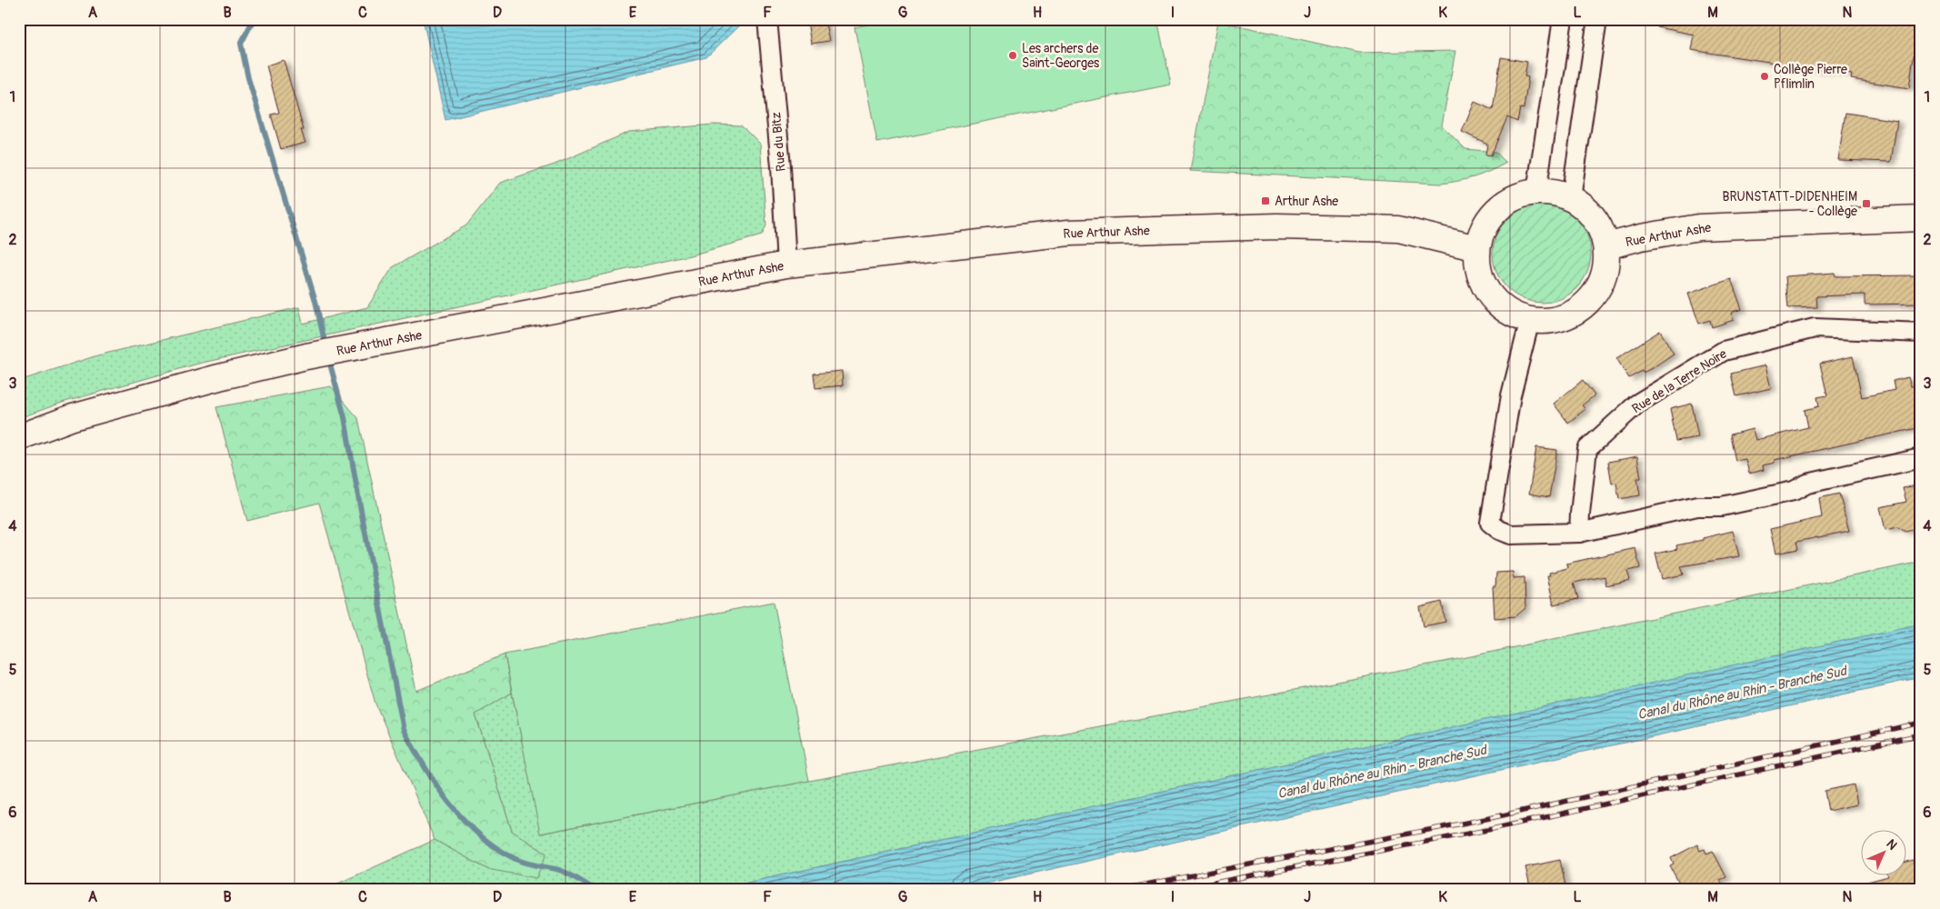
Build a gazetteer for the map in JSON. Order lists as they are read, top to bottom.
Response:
{
  "streets": {
    "main road": ["Rue Arthur Ashe"],
    "street": ["Rue du Bitz", "Rue de la Terre Noire"]
  },
  "crossings": [
    ["Rue du Bitz", "Rue Arthur Ashe"]
  ],
  "water": ["Canal du Rhône au Rhin - Branche Sud"],
  "places": {
    "other": ["Les archers de Saint-Georges", "Collège Pierre Pflimlin"],
    "transit": ["Arthur Ashe", "BRUNSTATT-DIDENHEIM - Collège"]
  },
  "north": "top right",
  "grid": {
    "columns": [
      "A",
      "B",
      "C",
      "D",
      "E",
      "F",
      "G",
      "H",
      "I",
      "J",
      "K",
      "L",
      "M",
      "N"
    ],
    "rows": [
      "1",
      "2",
      "3",
      "4",
      "5",
      "6"
    ]
  }
}
